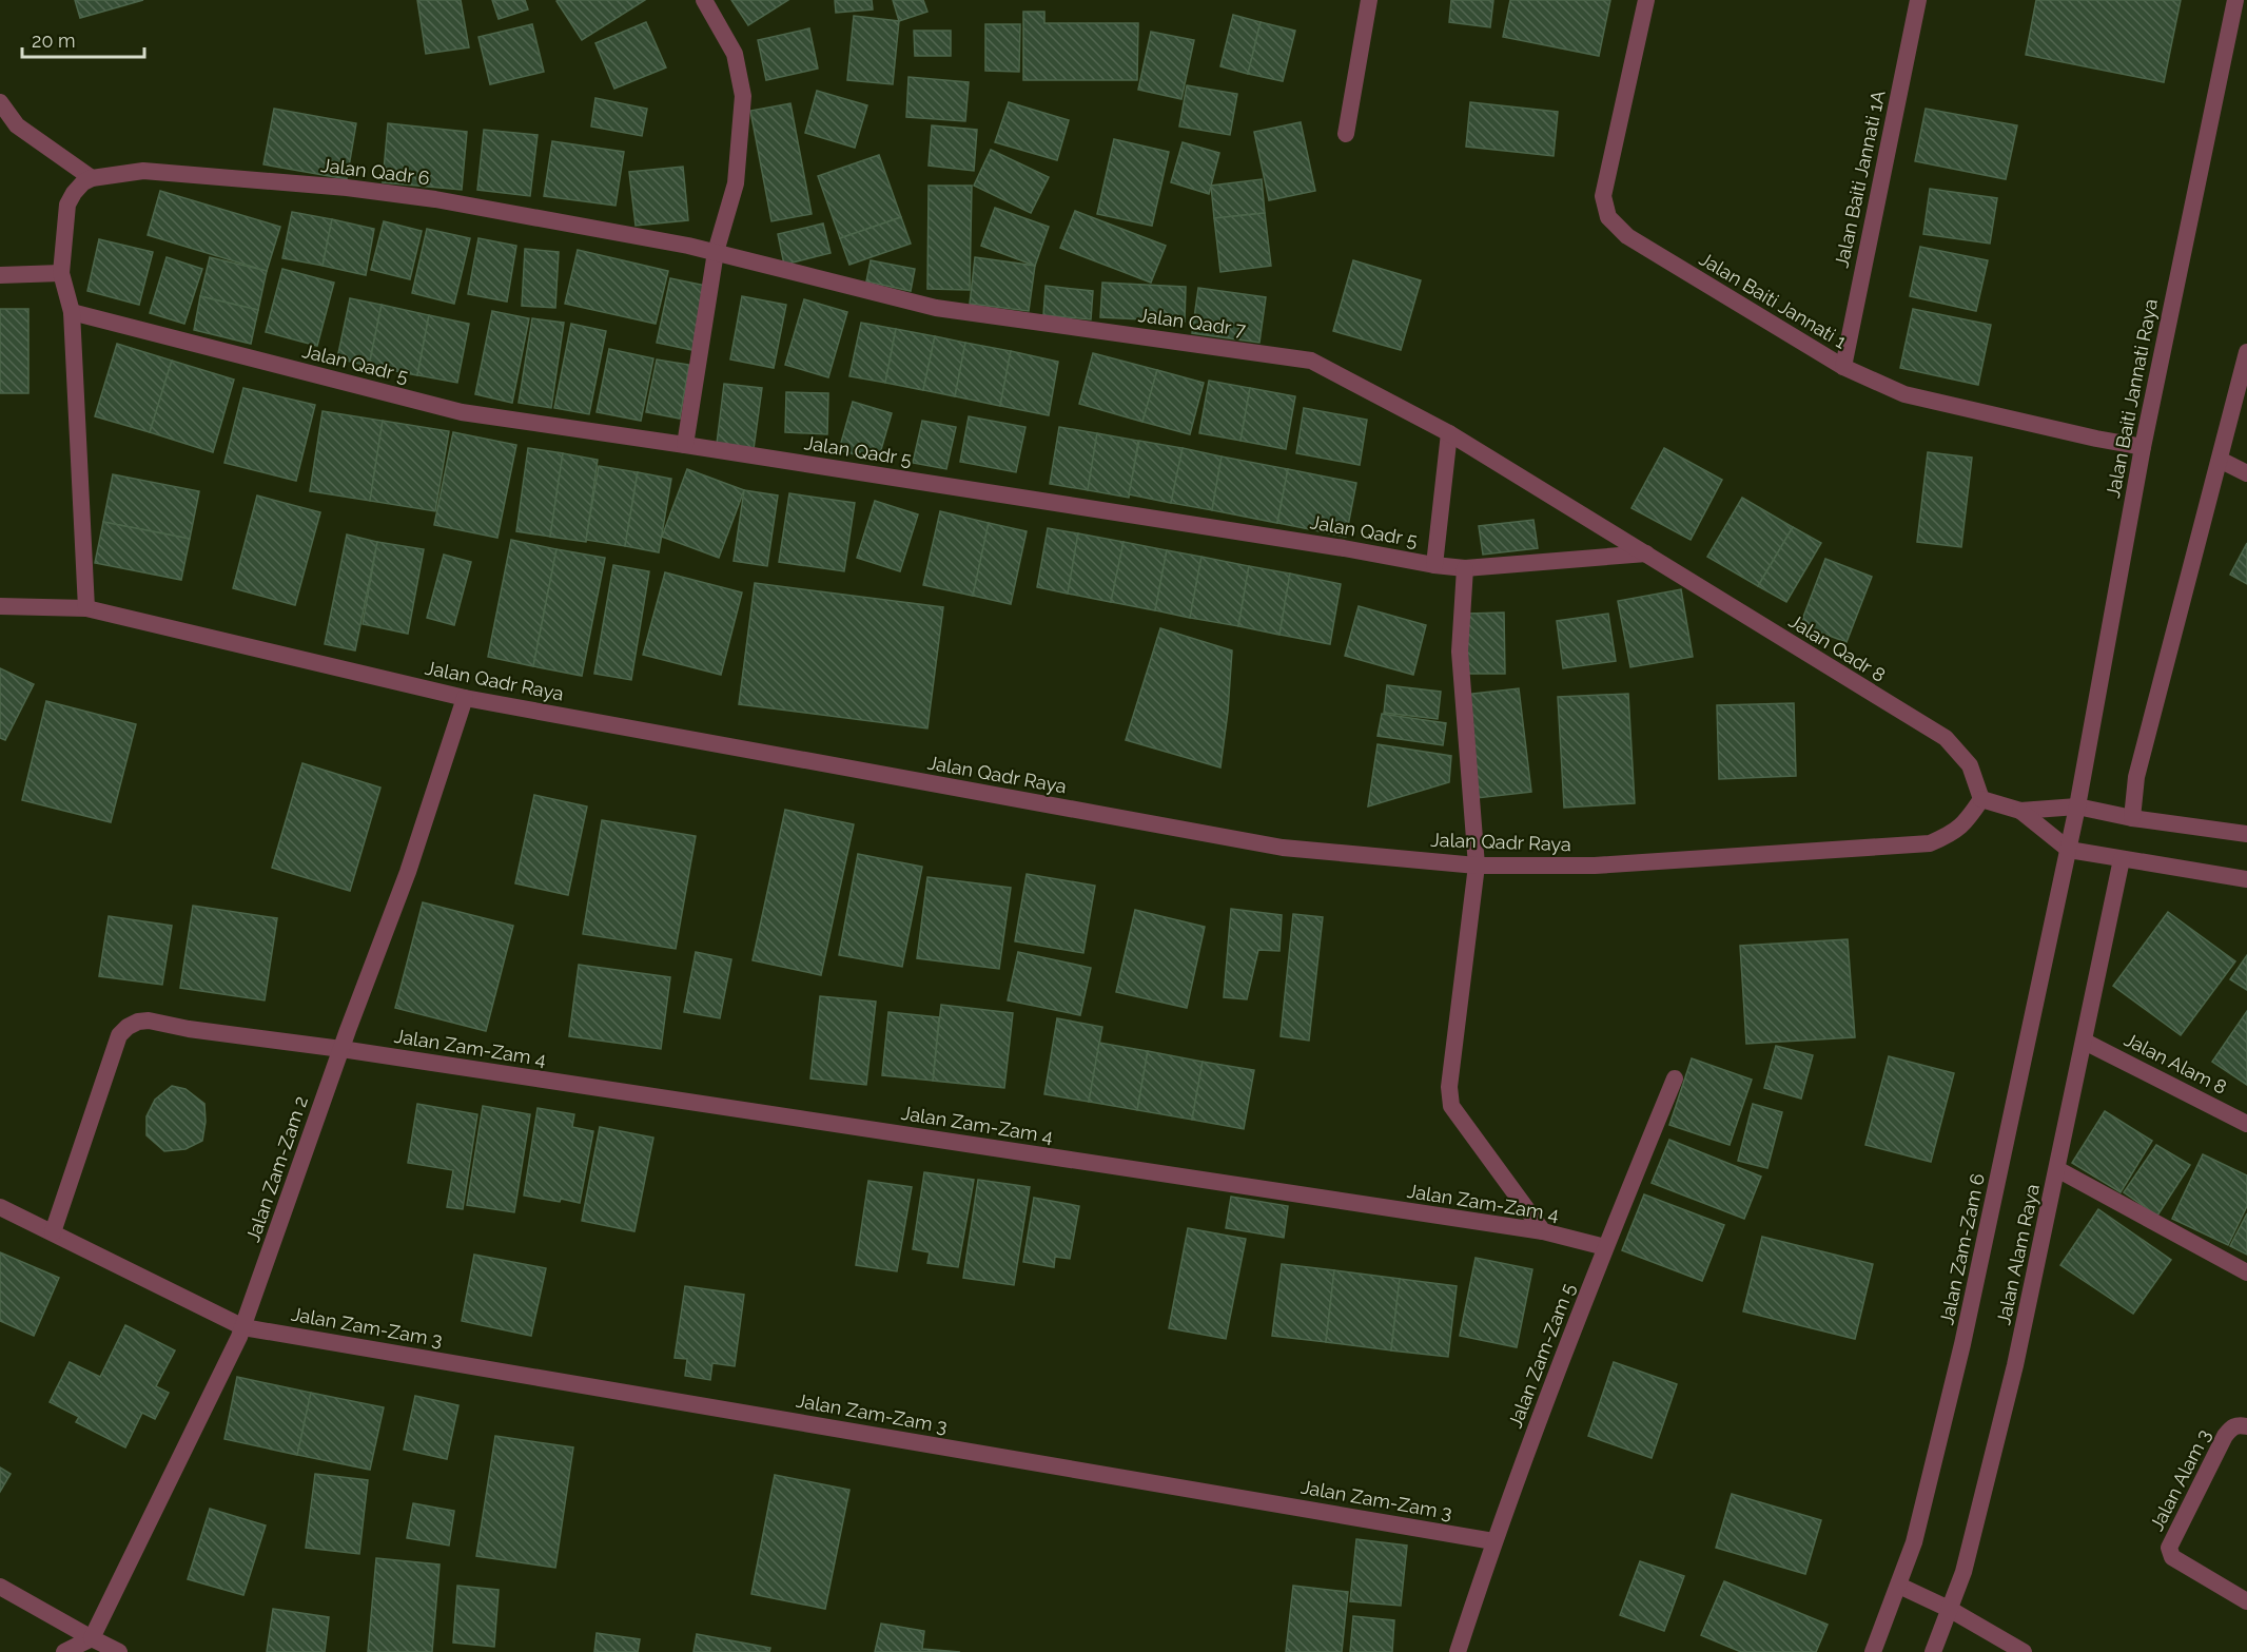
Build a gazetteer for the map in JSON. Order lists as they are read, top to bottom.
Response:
{
  "streets": {
    "street": [
      "Jalan Qadr 6",
      "Jalan Baiti Jannati 1A",
      "Jalan Baiti Jannati 1",
      "Jalan Qadr 7",
      "Jalan Qadr 5",
      "Jalan Baiti Jannati Raya",
      "Jalan Qadr 8",
      "Jalan Qadr Raya",
      "Jalan Zam-Zam 4",
      "Jalan Alam 8",
      "Jalan Zam-Zam 2",
      "Jalan Zam-Zam 6",
      "Jalan Alam Raya",
      "Jalan Zam-Zam 3",
      "Jalan Zam-Zam 5",
      "Jalan Alam 3"
    ]
  },
  "crossings": [
    ["Jalan Qadr 6", "Jalan Qadr 7"],
    ["Jalan Baiti Jannati 1A", "Jalan Baiti Jannati 1"],
    ["Jalan Baiti Jannati 1", "Jalan Baiti Jannati Raya"],
    ["Jalan Qadr 7", "Jalan Qadr 5"],
    ["Jalan Qadr 7", "Jalan Qadr 8"],
    ["Jalan Qadr 5", "Jalan Qadr 8"],
    ["Jalan Baiti Jannati Raya", "Jalan Zam-Zam 6"],
    ["Jalan Qadr 8", "Jalan Qadr Raya"],
    ["Jalan Qadr Raya", "Jalan Zam-Zam 2"],
    ["Jalan Zam-Zam 4", "Jalan Zam-Zam 2"],
    ["Jalan Zam-Zam 4", "Jalan Zam-Zam 3"],
    ["Jalan Zam-Zam 4", "Jalan Zam-Zam 5"],
    ["Jalan Alam 8", "Jalan Alam Raya"],
    ["Jalan Zam-Zam 2", "Jalan Zam-Zam 3"],
    ["Jalan Zam-Zam 3", "Jalan Zam-Zam 5"]
  ],
  "scale_bar": "20 m"
}
